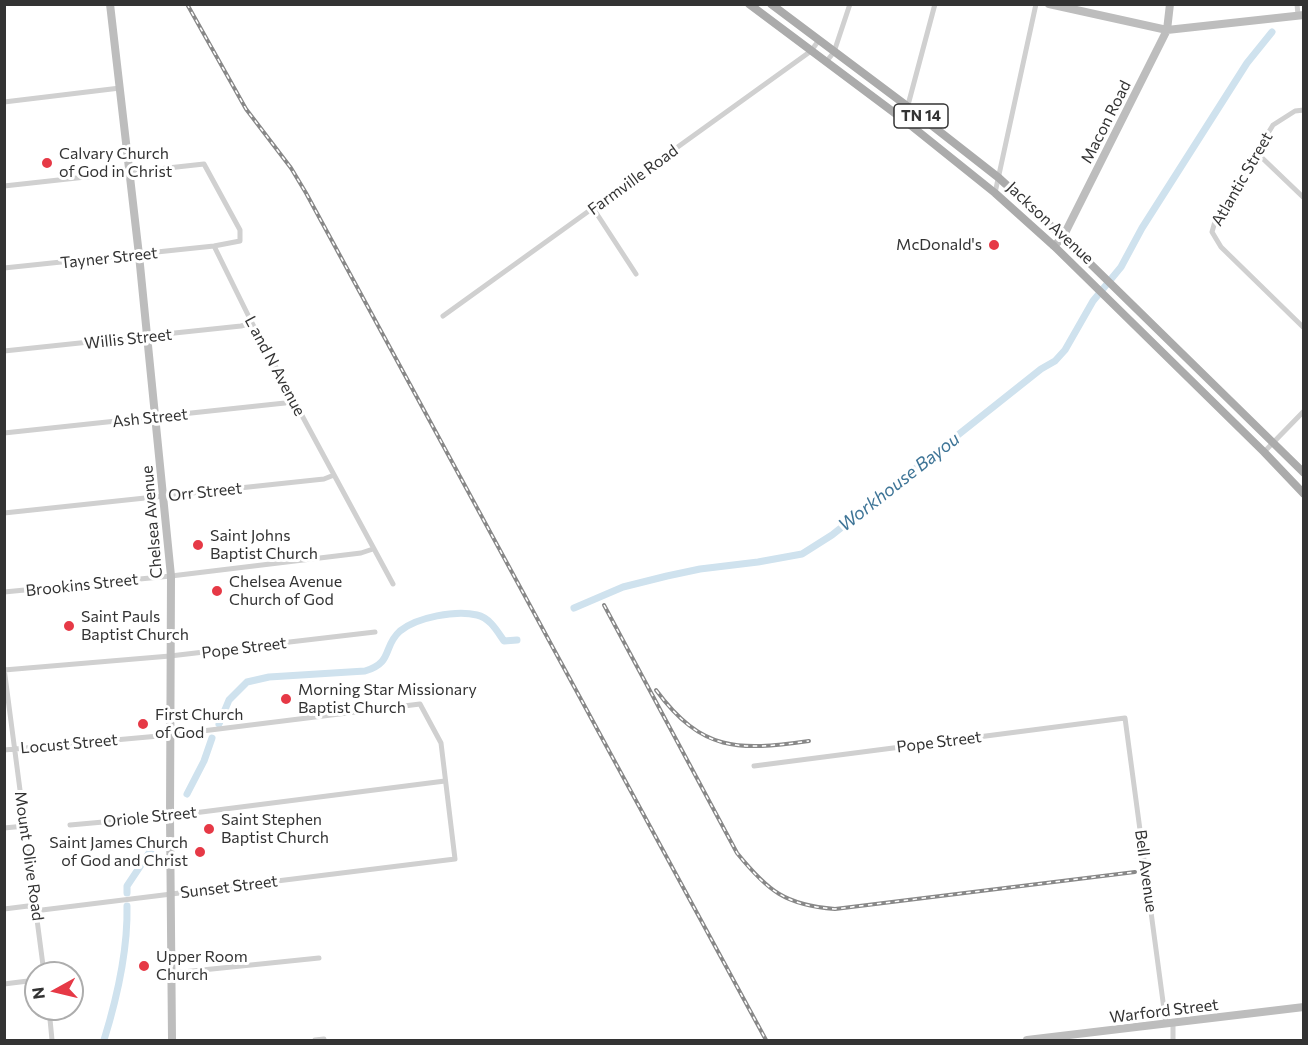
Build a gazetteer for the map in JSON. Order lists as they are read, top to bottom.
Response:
{
  "streets": {
    "main road": [
      "TN 14",
      "Macon Road",
      "Jackson Avenue",
      "Chelsea Avenue",
      "Warford Street"
    ],
    "street": [
      "Atlantic Street",
      "Farmville Road",
      "Tayner Street",
      "Willis Street",
      "L and N Avenue",
      "Ash Street",
      "Orr Street",
      "Brookins Street",
      "Pope Street",
      "Locust Street",
      "Oriole Street",
      "Mount Olive Road",
      "Bell Avenue",
      "Sunset Street"
    ]
  },
  "crossings": [
    ["Macon Road", "Jackson Avenue"],
    ["Farmville Road", "Jackson Avenue"],
    ["Tayner Street", "L and N Avenue"],
    ["Tayner Street", "Chelsea Avenue"],
    ["Willis Street", "L and N Avenue"],
    ["Willis Street", "Chelsea Avenue"],
    ["L and N Avenue", "Ash Street"],
    ["L and N Avenue", "Orr Street"],
    ["L and N Avenue", "Brookins Street"],
    ["Ash Street", "Chelsea Avenue"],
    ["Orr Street", "Chelsea Avenue"],
    ["Chelsea Avenue", "Brookins Street"],
    ["Chelsea Avenue", "Pope Street"],
    ["Chelsea Avenue", "Locust Street"],
    ["Chelsea Avenue", "Oriole Street"],
    ["Chelsea Avenue", "Sunset Street"],
    ["Pope Street", "Mount Olive Road"],
    ["Pope Street", "Bell Avenue"],
    ["Locust Street", "Oriole Street"],
    ["Locust Street", "Mount Olive Road"],
    ["Locust Street", "Sunset Street"],
    ["Oriole Street", "Sunset Street"],
    ["Mount Olive Road", "Sunset Street"],
    ["Bell Avenue", "Warford Street"]
  ],
  "water": ["Workhouse Bayou"],
  "places": [
    "Calvary Church of God in Christ",
    "McDonald's",
    "Saint Johns Baptist Church",
    "Chelsea Avenue Church of God",
    "Saint Pauls Baptist Church",
    "Morning Star Missionary Baptist Church",
    "First Church of God",
    "Saint Stephen Baptist Church",
    "Saint James Church of God and Christ",
    "Upper Room Church"
  ],
  "north": "left"
}
